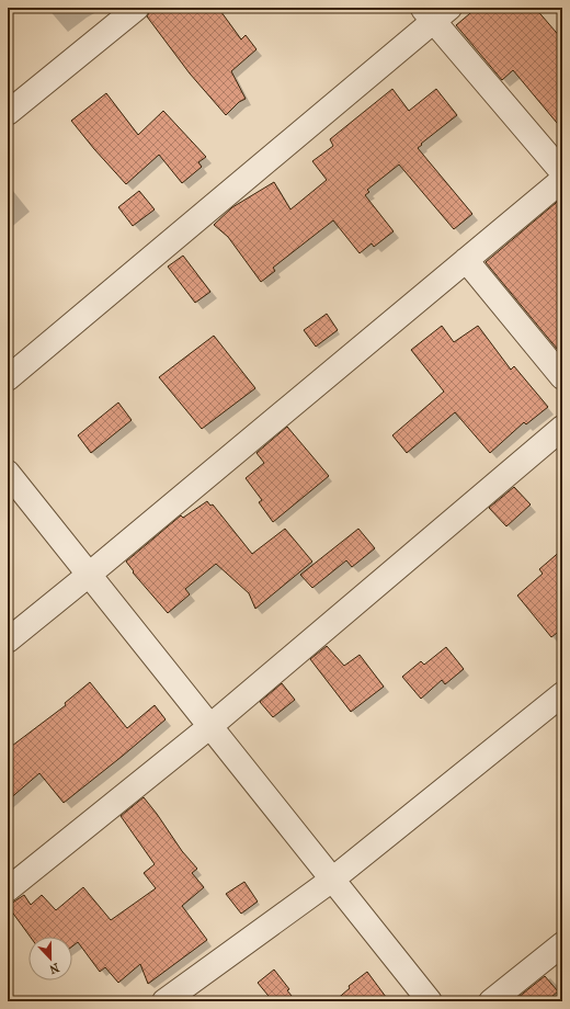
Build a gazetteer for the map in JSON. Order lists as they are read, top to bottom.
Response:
{
  "north": "bottom"
}
